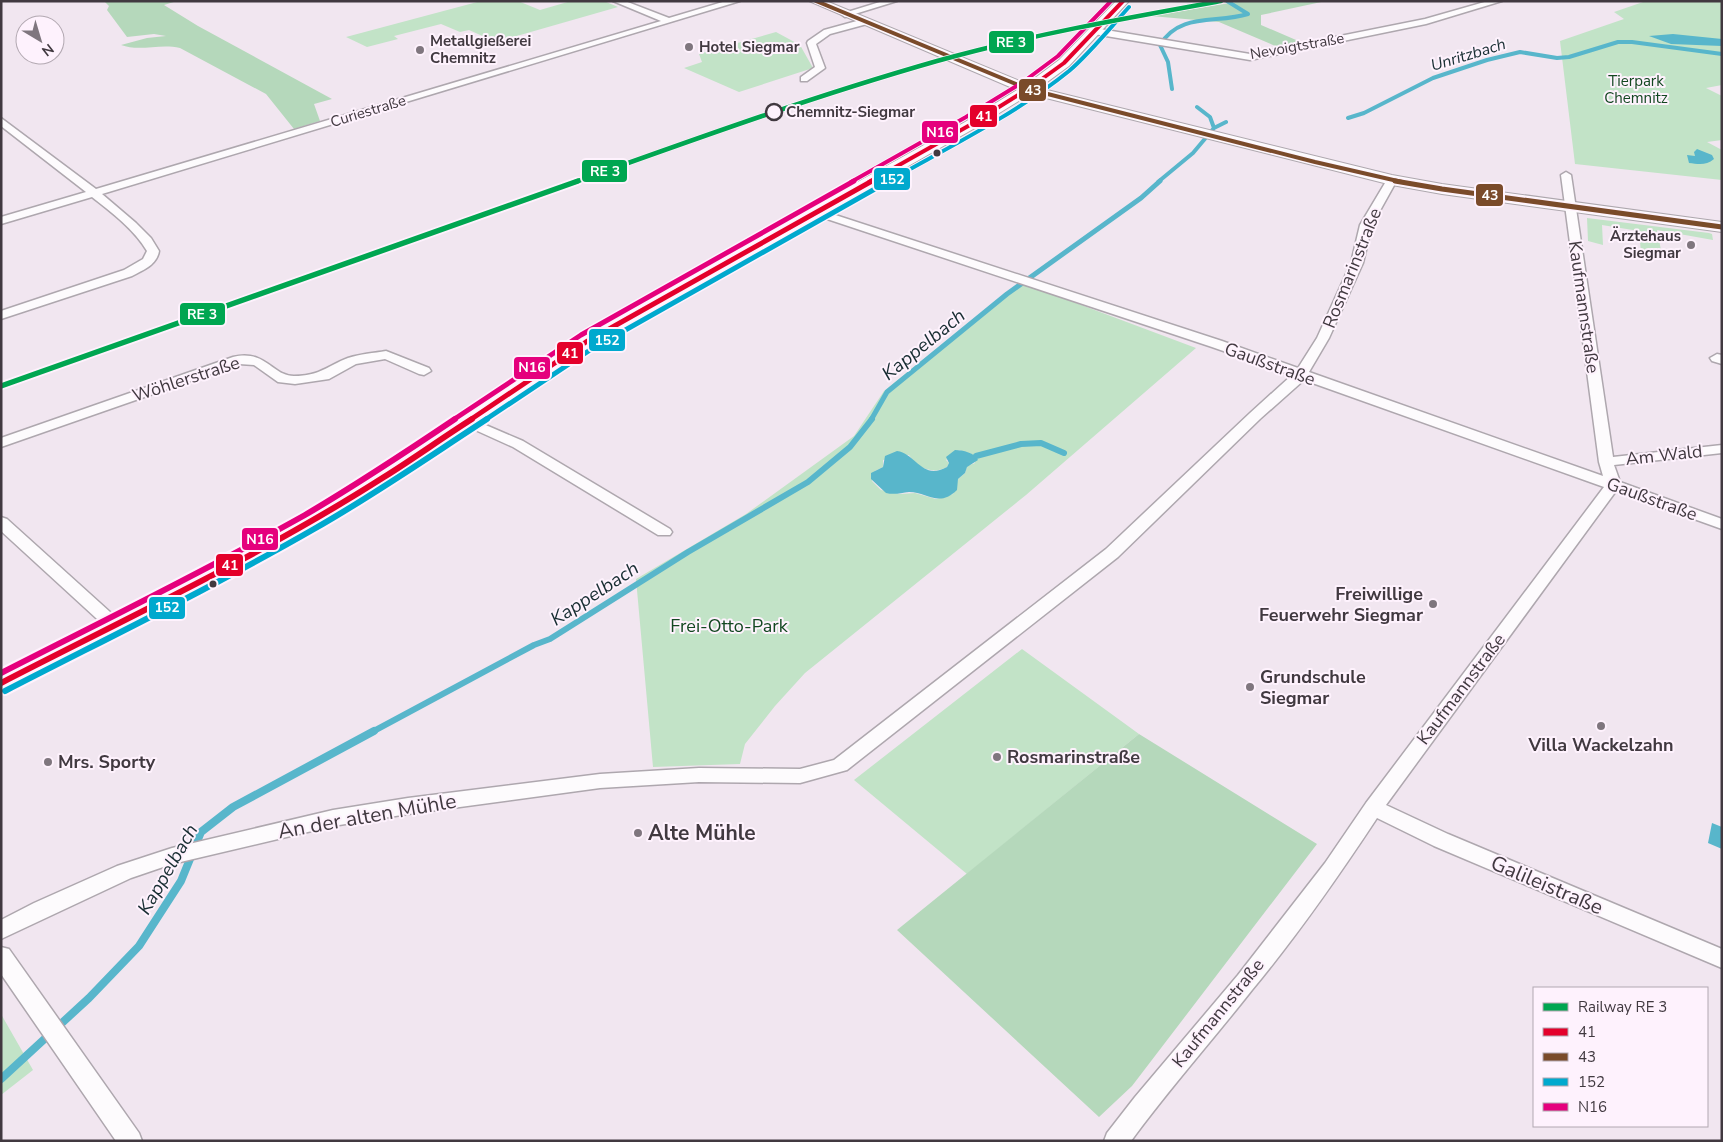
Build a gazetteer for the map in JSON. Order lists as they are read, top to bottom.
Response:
{
  "streets": {
    "street": [
      "Nevoigtstraße",
      "Curiestraße",
      "Rosmarinstraße",
      "Kaufmannstraße",
      "Gaußstraße",
      "Wöhlerstraße",
      "Am Wald",
      "An der alten Mühle",
      "Galileistraße"
    ]
  },
  "crossings": [
    ["Rosmarinstraße", "Gaußstraße"],
    ["Rosmarinstraße", "An der alten Mühle"],
    ["Kaufmannstraße", "Gaußstraße"],
    ["Kaufmannstraße", "Am Wald"],
    ["Kaufmannstraße", "Galileistraße"]
  ],
  "water": ["Unritzbach", "Kappelbach"],
  "parks": ["Tierpark Chemnitz", "Frei-Otto-Park"],
  "places": [
    "Hotel Siegmar",
    "Metallgießerei Chemnitz",
    "Chemnitz-Siegmar",
    "Ärztehaus Siegmar",
    "Freiwillige Feuerwehr Siegmar",
    "Grundschule Siegmar",
    "Villa Wackelzahn",
    "Rosmarinstraße",
    "Mrs. Sporty",
    "Alte Mühle"
  ],
  "lines": [
    "transit line 41",
    "transit line 43",
    "transit line N16",
    "transit line 152"
  ],
  "legend": [
    "Railway RE 3",
    "41",
    "43",
    "152",
    "N16"
  ],
  "north": "bottom right"
}
